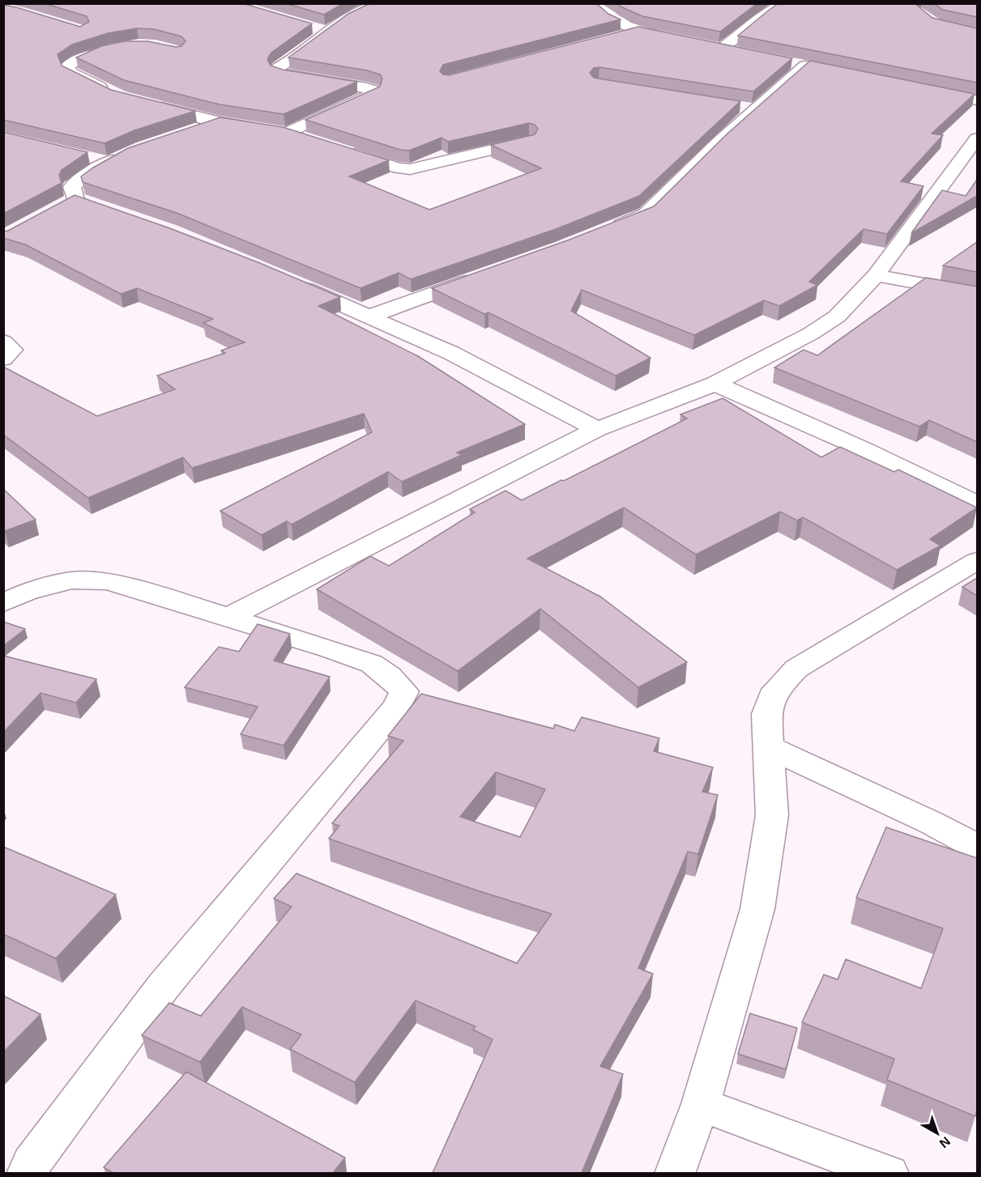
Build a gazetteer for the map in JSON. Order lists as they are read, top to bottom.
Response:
{
  "north": "bottom right"
}
